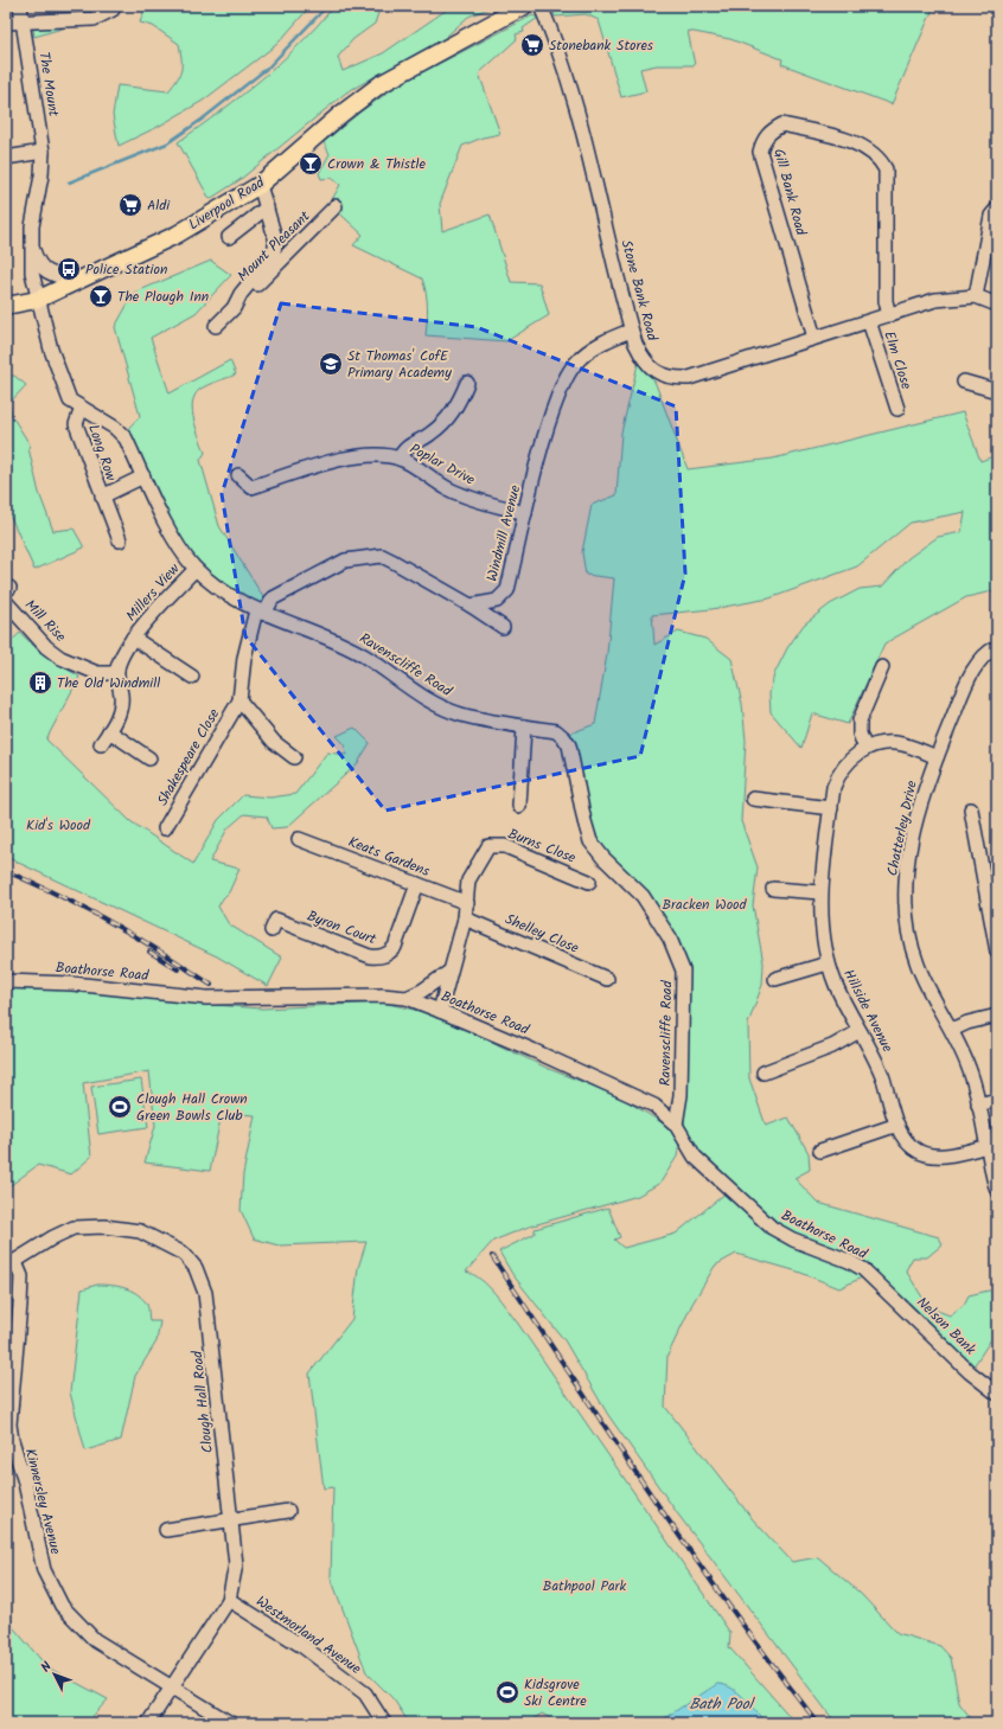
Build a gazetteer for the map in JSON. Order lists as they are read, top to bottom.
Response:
{
  "streets": {
    "main road": ["Liverpool Road"],
    "street": [
      "The Mount",
      "Gill Bank Road",
      "Mount Pleasant",
      "Stone Bank Road",
      "Elm Close",
      "Long Row",
      "Poplar Drive",
      "Windmill Avenue",
      "Millers View",
      "Mill Rise",
      "Ravenscliffe Road",
      "Shakespeare Close",
      "Chatterley Drive",
      "Burns Close",
      "Keats Gardens",
      "Byron Court",
      "Shelley Close",
      "Boathorse Road",
      "Hillside Avenue",
      "Nelson Bank",
      "Clough Hall Road",
      "Kinnersley Avenue",
      "Westmorland Avenue"
    ]
  },
  "crossings": [
    ["The Mount", "Liverpool Road"],
    ["The Mount", "Long Row"],
    ["Gill Bank Road", "Stone Bank Road"],
    ["Liverpool Road", "Mount Pleasant"],
    ["Liverpool Road", "Long Row"],
    ["Stone Bank Road", "Elm Close"],
    ["Stone Bank Road", "Windmill Avenue"],
    ["Long Row", "Ravenscliffe Road"],
    ["Poplar Drive", "Windmill Avenue"],
    ["Millers View", "Mill Rise"],
    ["Millers View", "Ravenscliffe Road"],
    ["Ravenscliffe Road", "Shakespeare Close"],
    ["Ravenscliffe Road", "Boathorse Road"],
    ["Chatterley Drive", "Hillside Avenue"],
    ["Burns Close", "Keats Gardens"],
    ["Keats Gardens", "Byron Court"],
    ["Boathorse Road", "Nelson Bank"],
    ["Clough Hall Road", "Kinnersley Avenue"],
    ["Clough Hall Road", "Westmorland Avenue"]
  ],
  "water": ["Bath Pool"],
  "parks": ["Kid's Wood", "Bracken Wood", "Bathpool Park"],
  "places": {
    "supermarket": ["Stonebank Stores", "Aldi"],
    "bar": ["Crown & Thistle", "The Plough Inn"],
    "bus stop": ["Police Station"],
    "school or university": ["St Thomas' CofE Primary Academy"],
    "building": ["The Old Windmill"],
    "sports": ["Clough Hall Crown Green Bowls Club", "Kidsgrove Ski Centre"]
  },
  "north": "top left"
}
